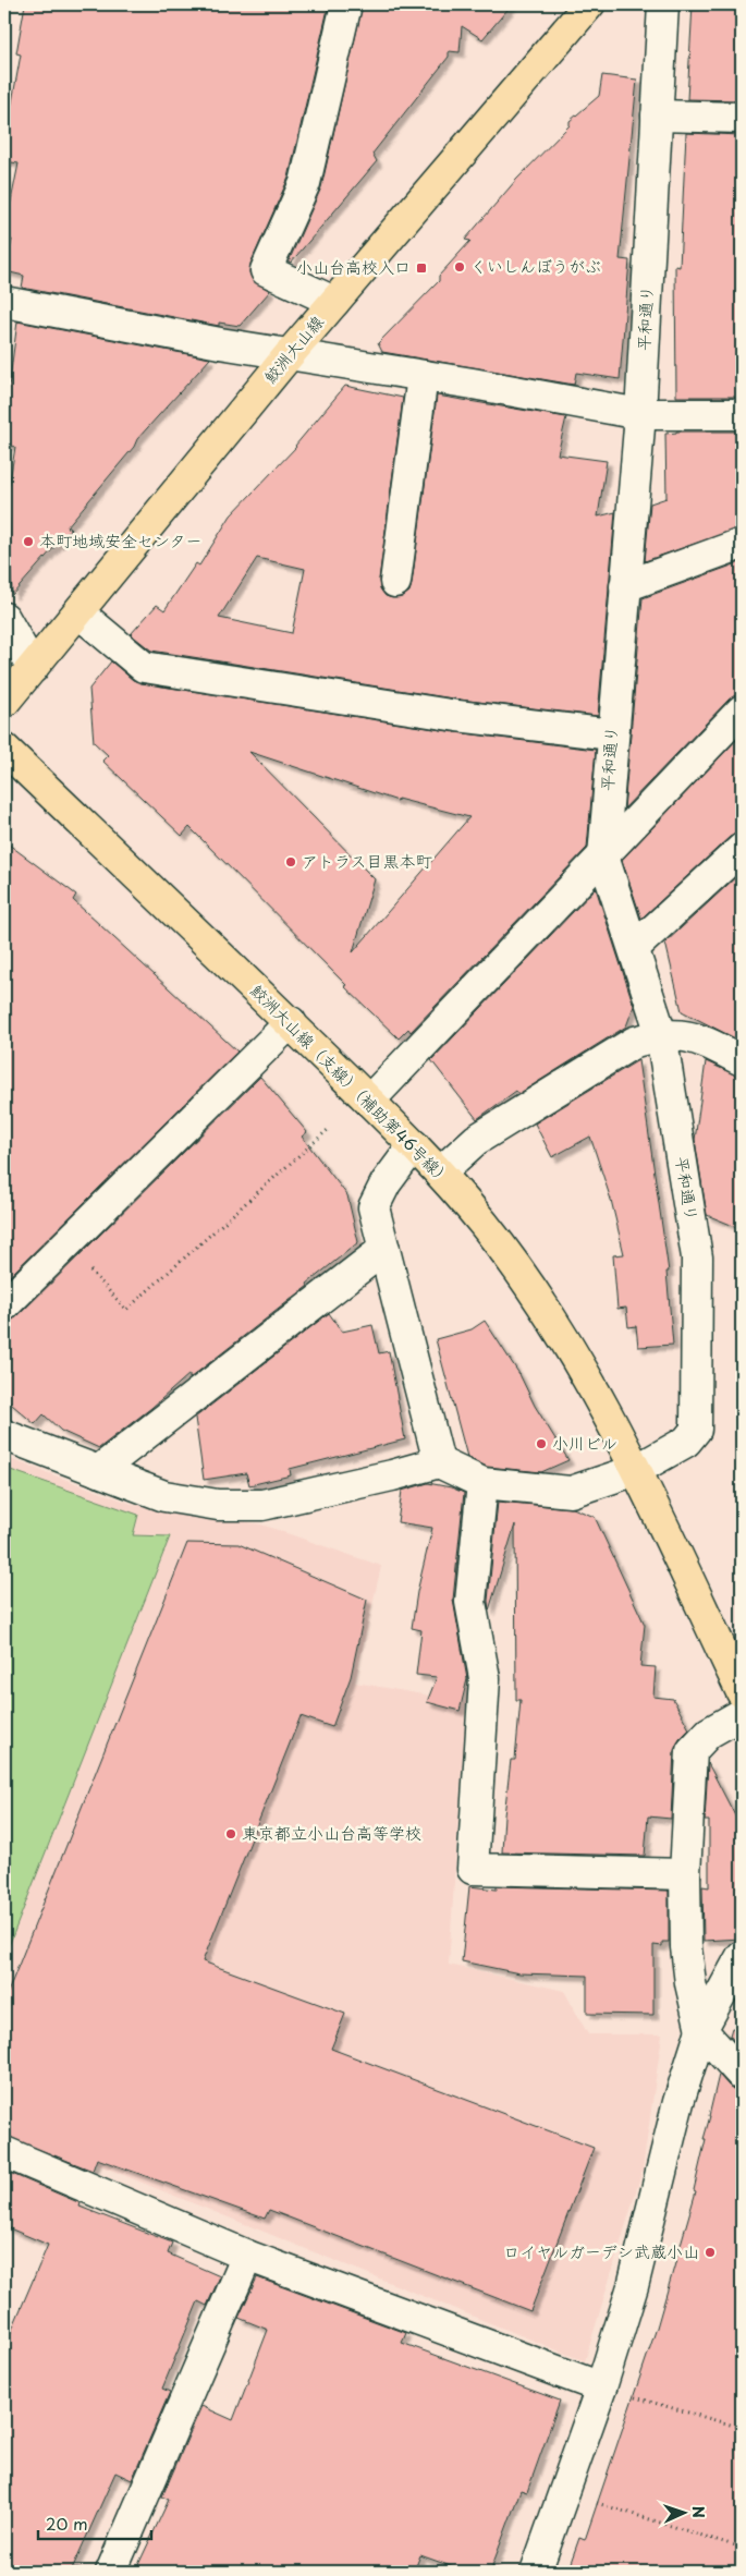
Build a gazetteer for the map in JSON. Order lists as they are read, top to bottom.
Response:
{
  "streets": {
    "main road": ["鮫洲大山線", "鮫洲大山線（支線）（補助第46号線）"],
    "street": ["平和通り"]
  },
  "crossings": [
    ["平和通り", "鮫洲大山線（支線）（補助第46号線）"]
  ],
  "places": {
    "other": [
      "くいしんぼうがぶ",
      "本町地域安全センター",
      "アトラス目黒本町",
      "小川ビル",
      "東京都立小山台高等学校",
      "ロイヤルガーデン武蔵小山"
    ],
    "transit": ["小山台高校入口"]
  },
  "scale_bar": "20 m",
  "north": "right"
}
